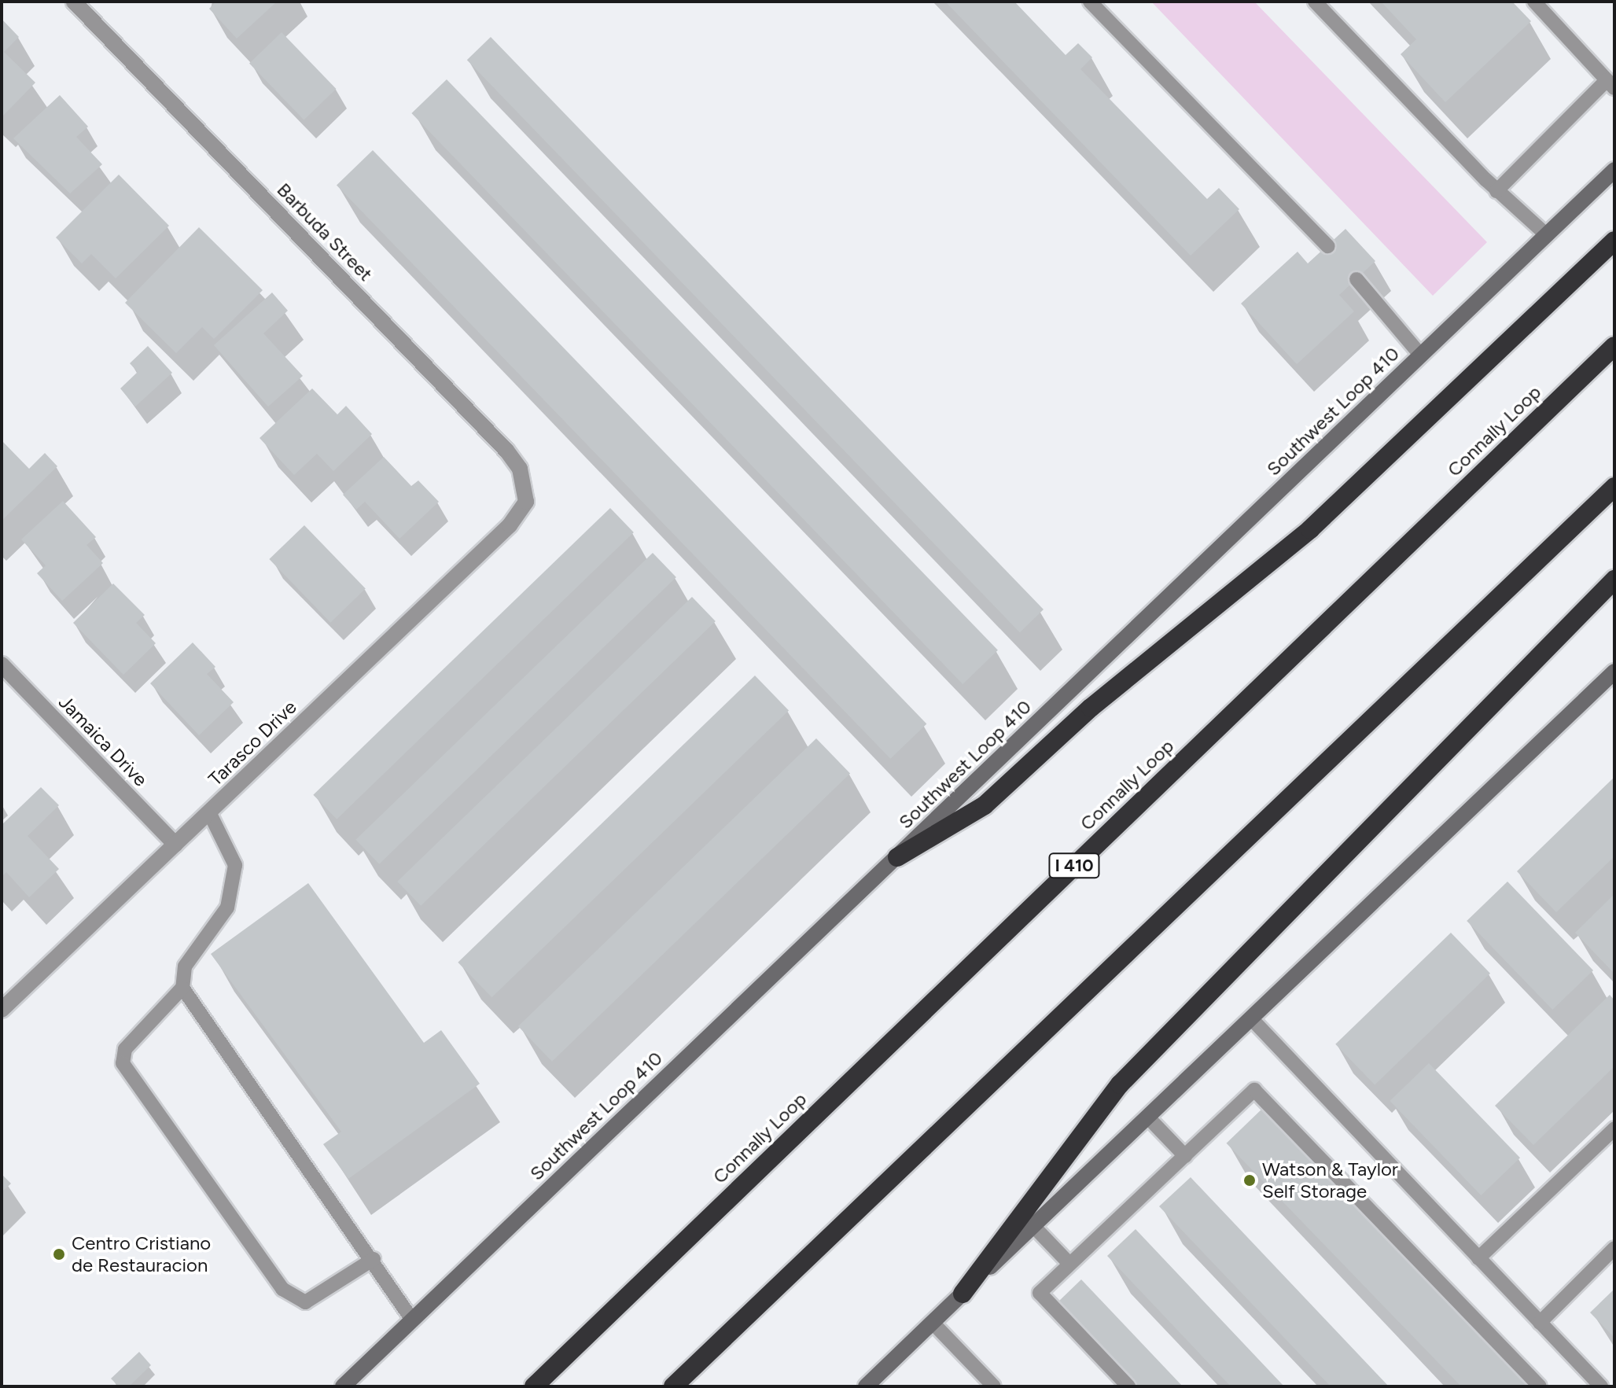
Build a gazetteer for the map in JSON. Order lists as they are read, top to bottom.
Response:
{
  "streets": {
    "highway": ["Connally Loop", "I 410"],
    "main road": ["Southwest Loop 410"],
    "street": ["Barbuda Street", "Jamaica Drive", "Tarasco Drive"]
  },
  "crossings": [
    ["Barbuda Street", "Tarasco Drive"],
    ["Jamaica Drive", "Tarasco Drive"]
  ],
  "places": ["Watson & Taylor Self Storage", "Centro Cristiano de Restauracion"]
}
